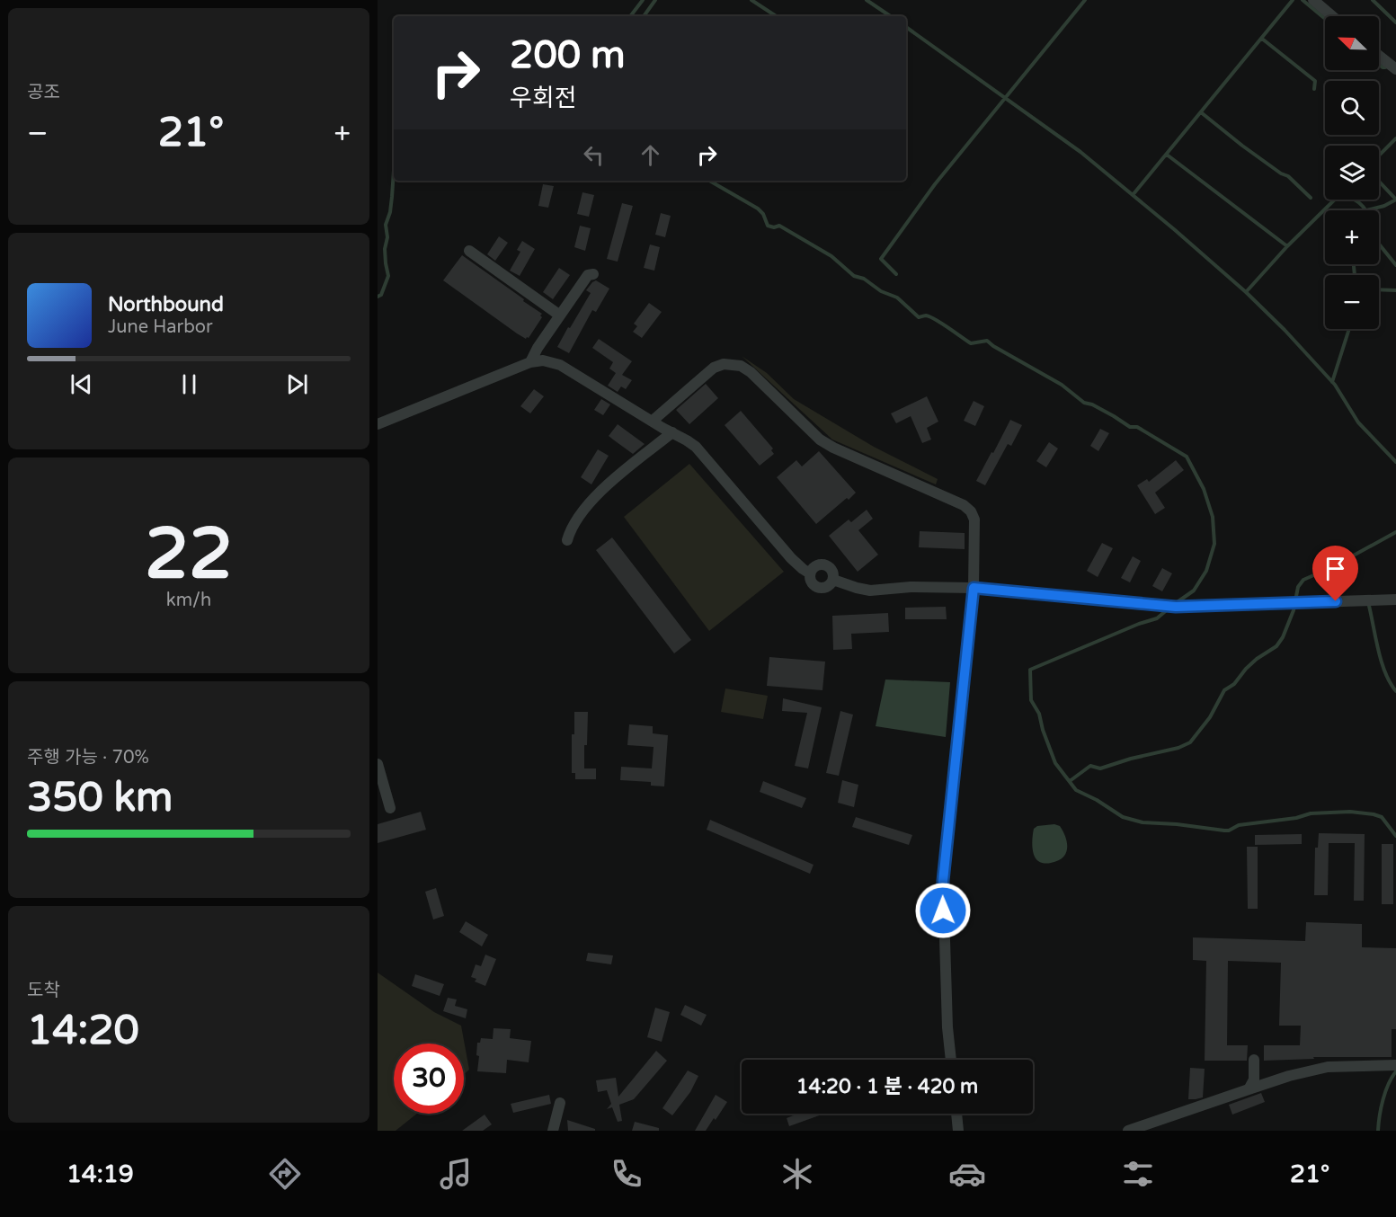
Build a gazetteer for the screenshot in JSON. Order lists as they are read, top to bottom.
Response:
{
  "north": "top left",
  "page": {
    "tile": [
      "공조",
      ["22", "km/h"],
      ["주행 가능 · 70%", "350 km"],
      ["도착", "14:20"]
    ],
    "map_buttons": ["+", "−"],
    "turn": ["200 m", "우회전"],
    "heat": ["−", "21°", "+"],
    "song": ["Northbound", "June Harbor"],
    "limit": "30",
    "trip": "14:20 · 1 분 · 420 m",
    "tabs": ["14:19", "21°"]
  }
}
